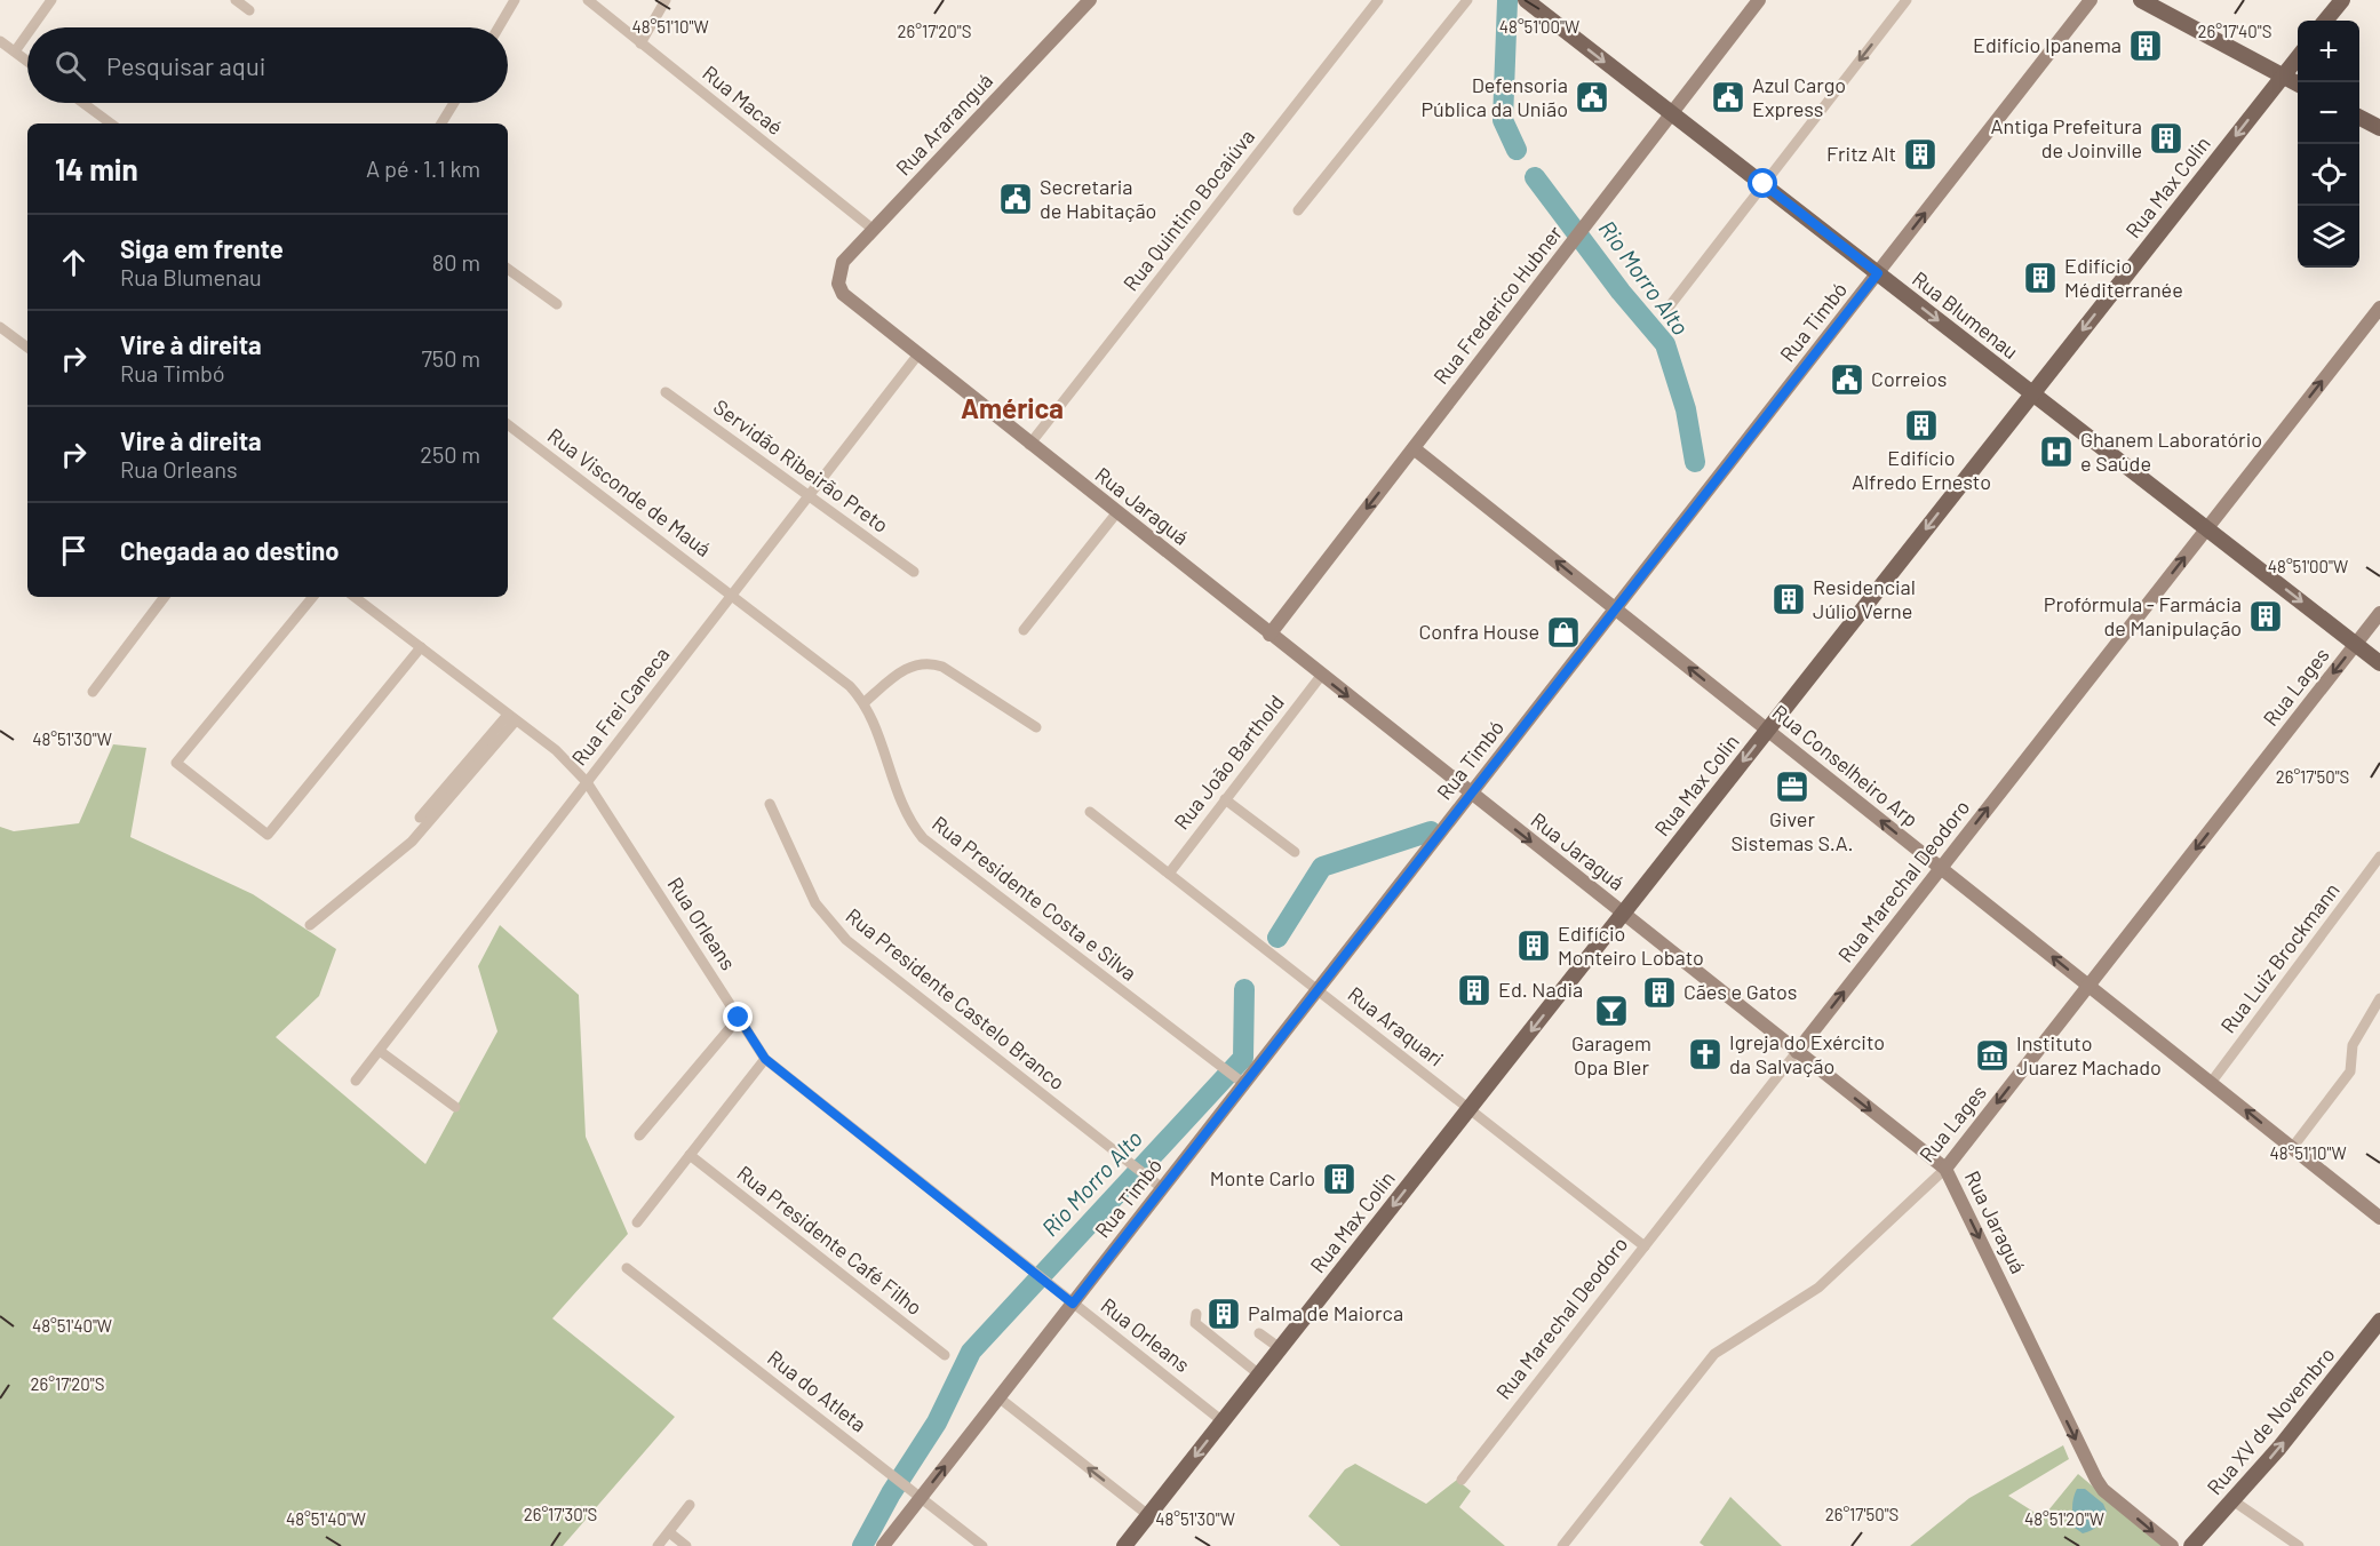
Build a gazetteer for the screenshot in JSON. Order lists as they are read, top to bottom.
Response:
{
  "streets": {
    "main road": ["Rua Max Colin", "Rua Blumenau", "Rua XV de Novembro"],
    "street": [
      "Rua Macaé",
      "Rua Araranguá",
      "Rua Quintino Bocaiúva",
      "Rua Frederico Hubner",
      "Rua Timbó",
      "Servidão Ribeirão Preto",
      "Rua Visconde de Mauá",
      "Rua Jaraguá",
      "Rua Lages",
      "Rua Frei Caneca",
      "Rua João Barthold",
      "Rua Conselheiro Arp",
      "Rua Marechal Deodoro",
      "Rua Presidente Costa e Silva",
      "Rua Orleans",
      "Rua Luiz Brockmann",
      "Rua Presidente Castelo Branco",
      "Rua Araquari",
      "Rua Presidente Café Filho",
      "Rua do Atleta"
    ]
  },
  "crossings": [
    ["Rua Macaé", "Rua Araranguá"],
    ["Rua Araranguá", "Rua Jaraguá"],
    ["Rua Max Colin", "Rua Blumenau"],
    ["Rua Max Colin", "Rua Jaraguá"],
    ["Rua Max Colin", "Rua Conselheiro Arp"],
    ["Rua Max Colin", "Rua Orleans"],
    ["Rua Max Colin", "Rua Araquari"],
    ["Rua Quintino Bocaiúva", "Rua Jaraguá"],
    ["Rua Frederico Hubner", "Rua Blumenau"],
    ["Rua Frederico Hubner", "Rua Jaraguá"],
    ["Rua Frederico Hubner", "Rua Conselheiro Arp"],
    ["Rua Blumenau", "Rua Timbó"],
    ["Rua Blumenau", "Rua Lages"],
    ["Rua Blumenau", "Rua Marechal Deodoro"],
    ["Rua Timbó", "Rua Jaraguá"],
    ["Rua Timbó", "Rua Conselheiro Arp"],
    ["Rua Timbó", "Rua Presidente Costa e Silva"],
    ["Rua Timbó", "Rua Orleans"],
    ["Rua Timbó", "Rua Presidente Castelo Branco"],
    ["Rua Timbó", "Rua Araquari"],
    ["Rua Timbó", "Rua do Atleta"],
    ["Servidão Ribeirão Preto", "Rua Frei Caneca"],
    ["Rua Visconde de Mauá", "Rua Frei Caneca"],
    ["Rua Visconde de Mauá", "Rua Presidente Costa e Silva"],
    ["Rua Jaraguá", "Rua Lages"],
    ["Rua Jaraguá", "Rua Frei Caneca"],
    ["Rua Jaraguá", "Rua João Barthold"],
    ["Rua Jaraguá", "Rua Marechal Deodoro"],
    ["Rua Lages", "Rua Conselheiro Arp"],
    ["Rua Frei Caneca", "Rua Presidente Costa e Silva"],
    ["Rua Frei Caneca", "Rua Orleans"],
    ["Rua João Barthold", "Rua Araquari"],
    ["Rua Conselheiro Arp", "Rua Marechal Deodoro"],
    ["Rua Conselheiro Arp", "Rua Luiz Brockmann"],
    ["Rua Marechal Deodoro", "Rua Araquari"]
  ],
  "one_way": [
    "Rua Max Colin",
    "Rua Blumenau",
    "Rua Jaraguá",
    "Rua Lages",
    "Rua Conselheiro Arp",
    "Rua Marechal Deodoro",
    "Rua XV de Novembro"
  ],
  "districts": ["América"],
  "water": ["Rio Morro Alto"],
  "places": {
    "building": [
      "Edifício Ipanema",
      "Antiga Prefeitura de Joinville",
      "Fritz Alt",
      "Edifício Méditerranée",
      "Edifício Alfredo Ernesto",
      "Residencial Júlio Verne",
      "Profórmula - Farmácia de Manipulação",
      "Edifício Monteiro Lobato",
      "Ed. Nadia",
      "Cães e Gatos",
      "Monte Carlo",
      "Palma de Maiorca"
    ],
    "public building": [
      "Defensoria Pública da União",
      "Azul Cargo Express",
      "Secretaria de Habitação",
      "Correios"
    ],
    "hospital": ["Ghanem Laboratório e Saúde"],
    "shop": ["Confra House"],
    "office": ["Giver Sistemas S.A."],
    "bar": ["Garagem Opa BIer"],
    "church": ["Igreja do Exército da Salvação"],
    "museum": ["Instituto Juarez Machado"]
  },
  "page": {
    "map_buttons": ["+", "−"],
    "search": "Pesquisar aqui",
    "heading": ["14 min", "A pé · 1.1 km"],
    "list": [
      ["Siga em frente", "Rua Blumenau", "80 m"],
      ["Vire à direita", "Rua Timbó", "750 m"],
      ["Vire à direita", "Rua Orleans", "250 m"],
      "Chegada ao destino"
    ]
  },
  "coordinates": [
    "48°51'10\"W",
    "48°51'00\"W",
    "26°17'20\"S",
    "26°17'40\"S",
    "48°51'30\"W",
    "26°17'50\"S",
    "48°51'40\"W",
    "26°17'30\"S",
    "48°51'20\"W"
  ]
}
